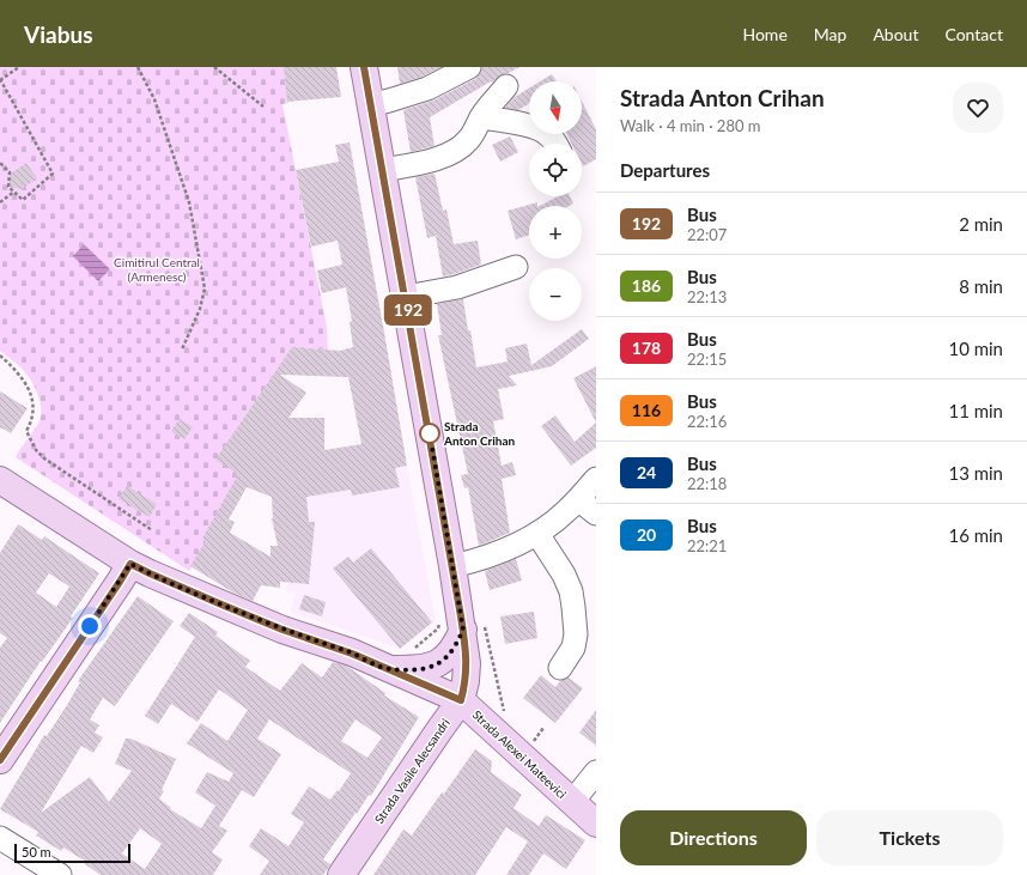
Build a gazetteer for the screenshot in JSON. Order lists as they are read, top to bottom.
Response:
{
  "streets": {
    "main road": ["Strada Alexei Mateevici", "Strada Vasile Alecsandri"]
  },
  "crossings": [
    ["Strada Alexei Mateevici", "Strada Vasile Alecsandri"]
  ],
  "parks": ["Cimitirul Central (Armenesc)"],
  "places": ["Strada Anton Crihan"],
  "lines": ["bus line 192"],
  "scale_bar": "50 m",
  "north": "bottom",
  "page": {
    "header": "Viabus",
    "nav": [
      "Home",
      "Map",
      "About",
      "Contact"
    ],
    "on_map": "192",
    "heading": [
      ["Strada Anton Crihan", "Walk · 4 min · 280 m"],
      "Departures"
    ],
    "map_buttons": ["+", "−"],
    "list": [
      {
        "mark": "192",
        "name": "Bus",
        "note": "22:07",
        "value": "2 min"
      },
      {
        "mark": "186",
        "name": "Bus",
        "note": "22:13",
        "value": "8 min"
      },
      {
        "mark": "178",
        "name": "Bus",
        "note": "22:15",
        "value": "10 min"
      },
      {
        "mark": "116",
        "name": "Bus",
        "note": "22:16",
        "value": "11 min"
      },
      {
        "mark": "24",
        "name": "Bus",
        "note": "22:18",
        "value": "13 min"
      },
      {
        "mark": "20",
        "name": "Bus",
        "note": "22:21",
        "value": "16 min"
      }
    ],
    "buttons": ["Directions", "Tickets"],
    "scale": "50 m"
  }
}
